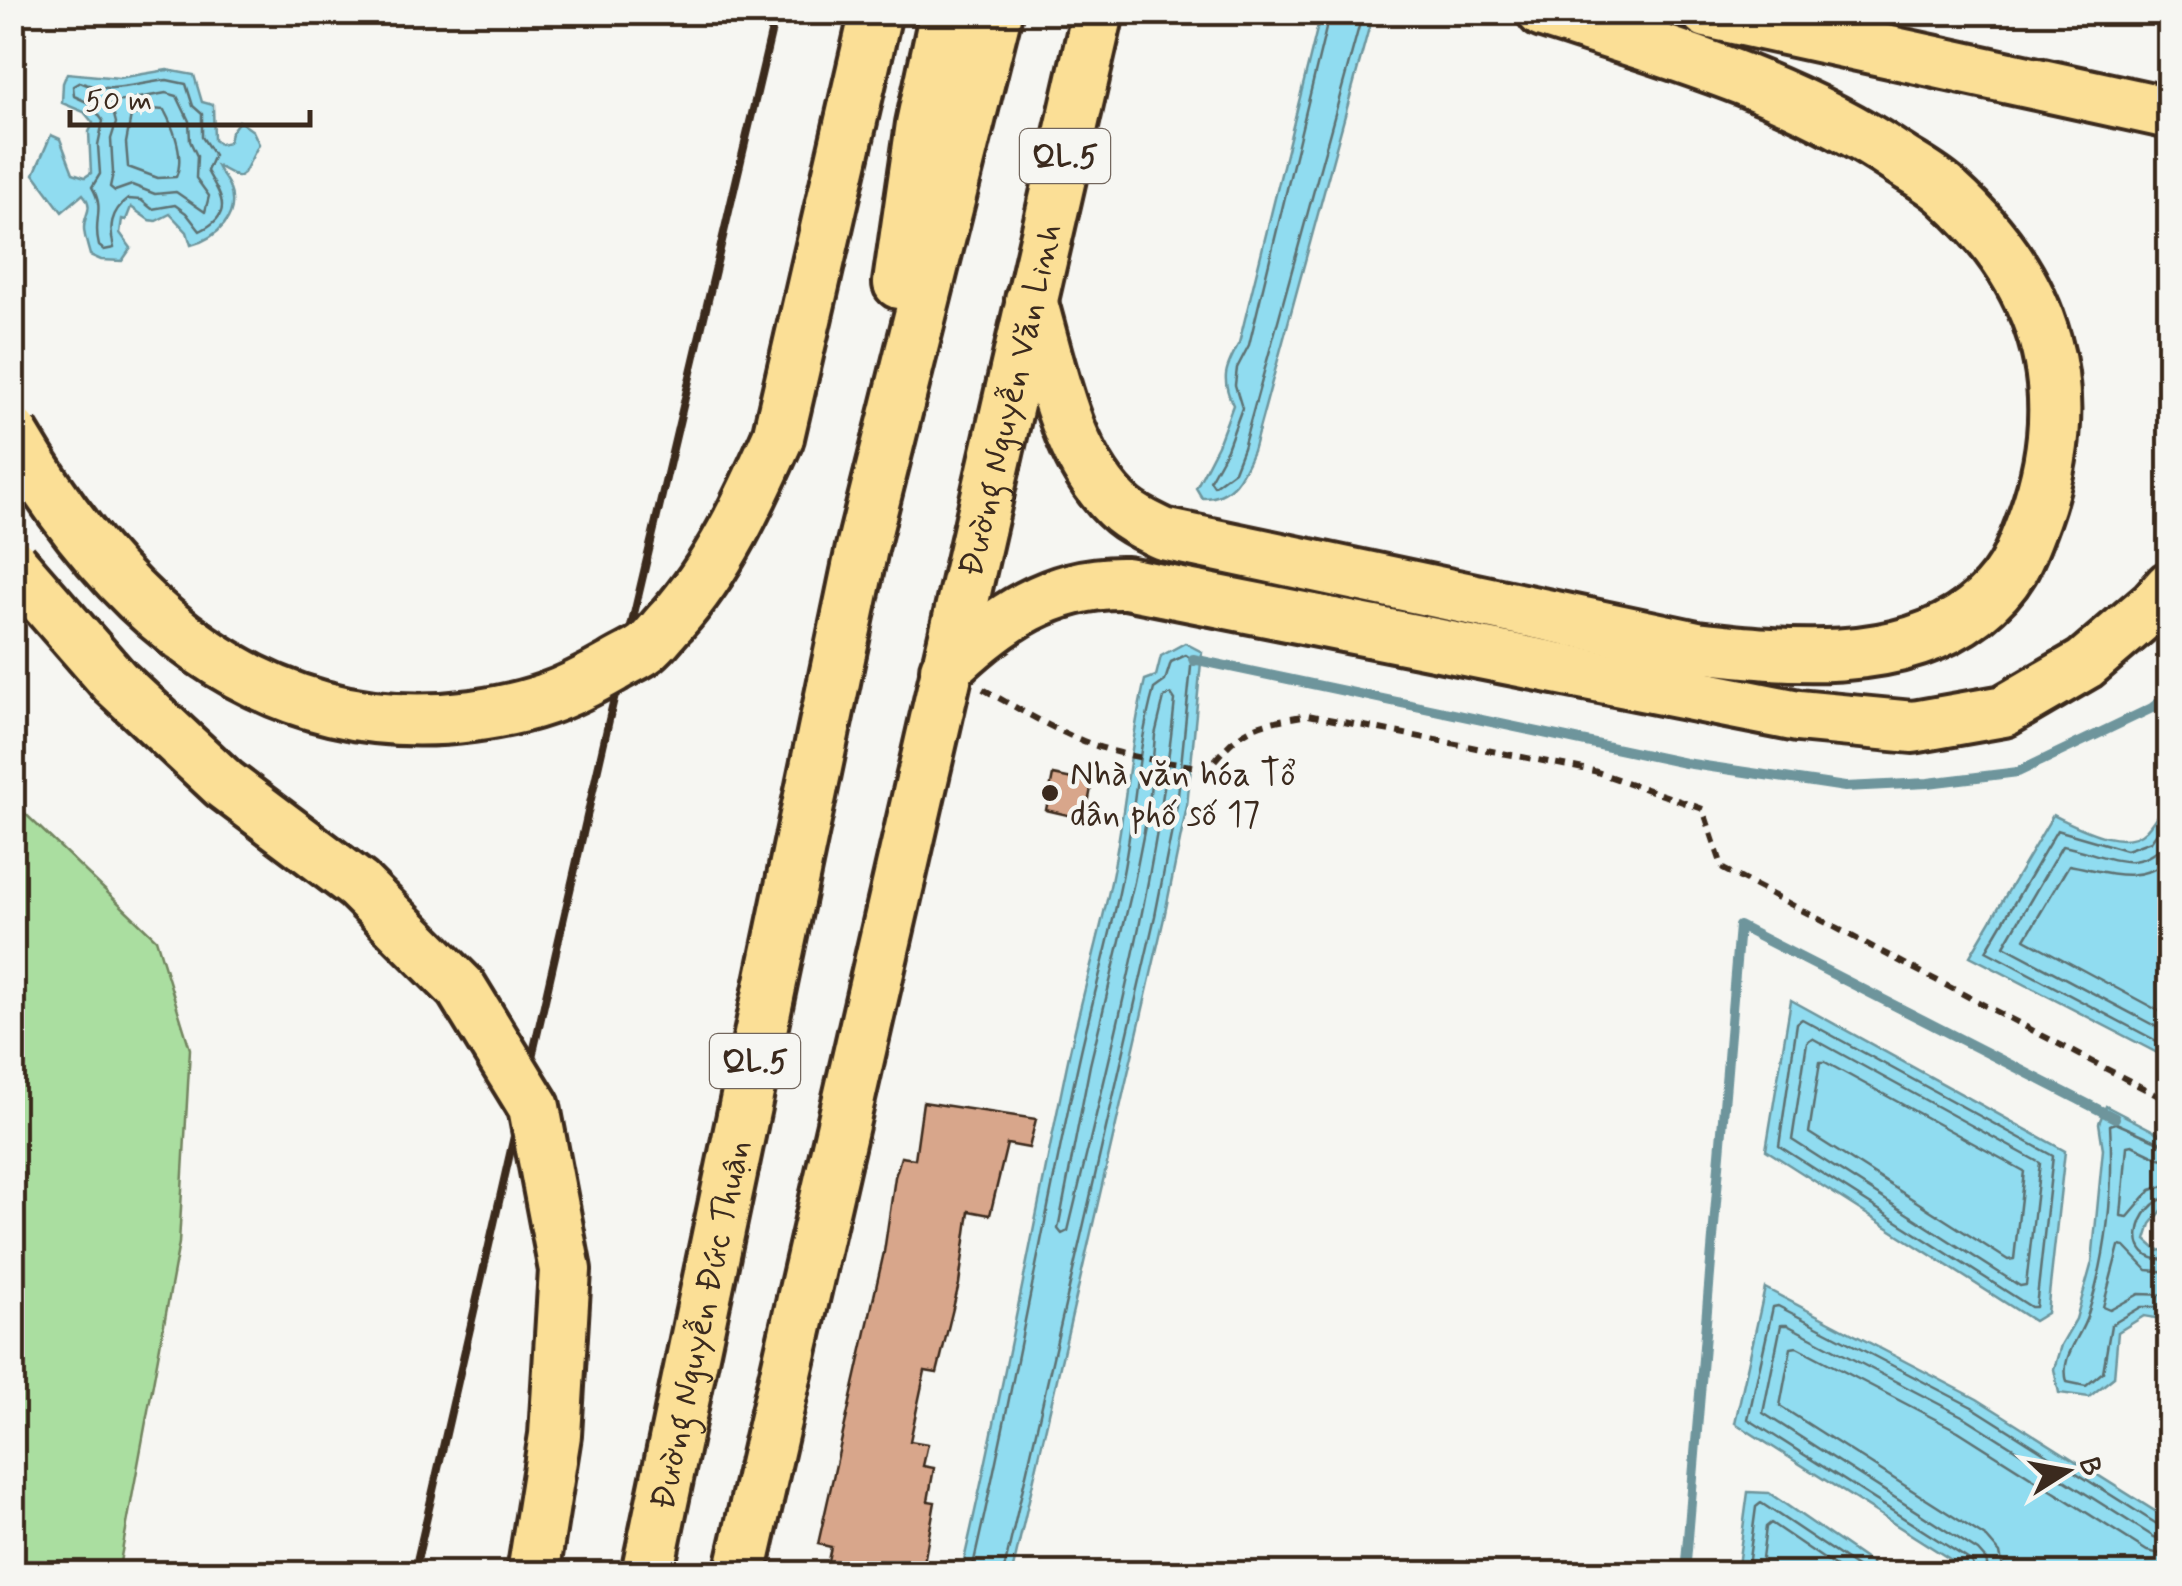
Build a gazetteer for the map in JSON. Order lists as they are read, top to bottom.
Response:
{
  "streets": {
    "highway": ["QL.5", "Đường Nguyễn Văn Linh", "Đường Nguyễn Đức Thuận"]
  },
  "crossings": [
    ["QL.5", "Đường Nguyễn Văn Linh"],
    ["QL.5", "Đường Nguyễn Đức Thuận"]
  ],
  "places": ["Nhà văn hóa Tổ dân phố số 17"],
  "scale_bar": "50 m",
  "north": "right"
}
